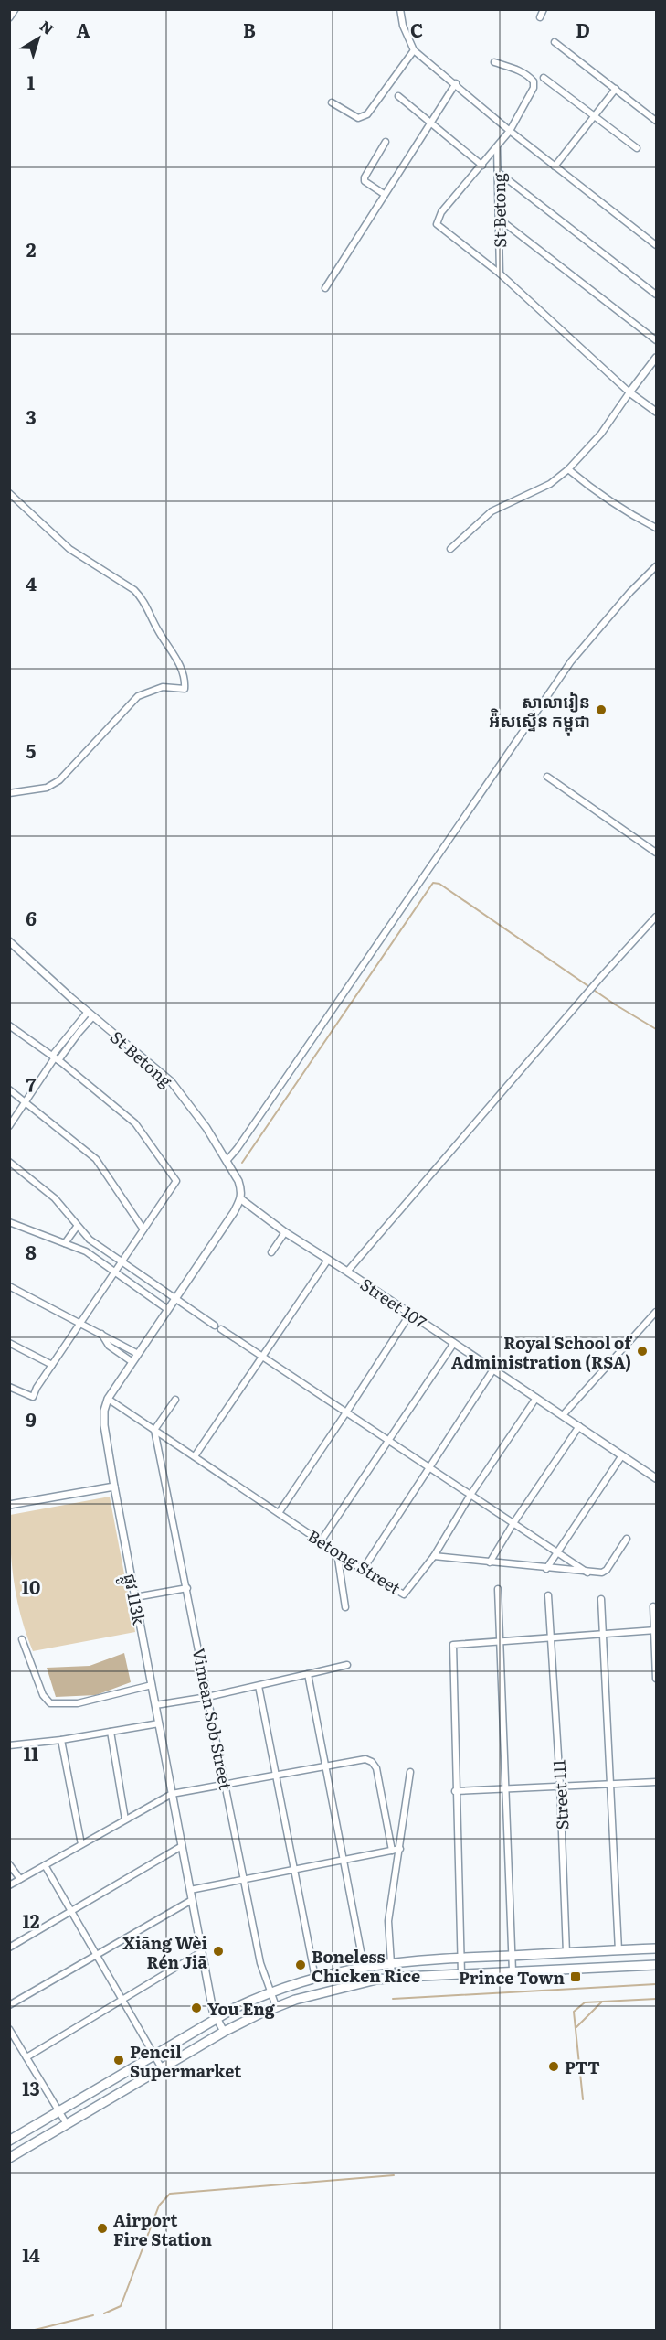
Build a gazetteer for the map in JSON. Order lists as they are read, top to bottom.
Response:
{
  "streets": {
    "street": [
      "St Betong",
      "Street 107",
      "Betong Street",
      "ផ្លូវ 113k",
      "Vimean Sob Street",
      "Street 111"
    ]
  },
  "crossings": [
    ["St Betong", "Street 107"],
    ["St Betong", "ផ្លូវ 113k"],
    ["Street 107", "Betong Street"],
    ["Street 107", "ផ្លូវ 113k"],
    ["Betong Street", "ផ្លូវ 113k"],
    ["Betong Street", "Vimean Sob Street"]
  ],
  "places": {
    "other": [
      "សាលារៀន អ៉ិសស្ទើន កម្ពុជា",
      "Royal School of Administration (RSA)",
      "Xiāng Wèi Rén Jiā",
      "Boneless Chicken Rice",
      "You Eng",
      "Pencil Supermarket",
      "PTT",
      "Airport Fire Station"
    ],
    "transit": ["Prince Town"]
  },
  "north": "top right",
  "grid": {
    "columns": [
      "A",
      "B",
      "C",
      "D"
    ],
    "rows": [
      "1",
      "2",
      "3",
      "4",
      "5",
      "6",
      "7",
      "8",
      "9",
      "10",
      "11",
      "12",
      "13",
      "14"
    ]
  }
}
